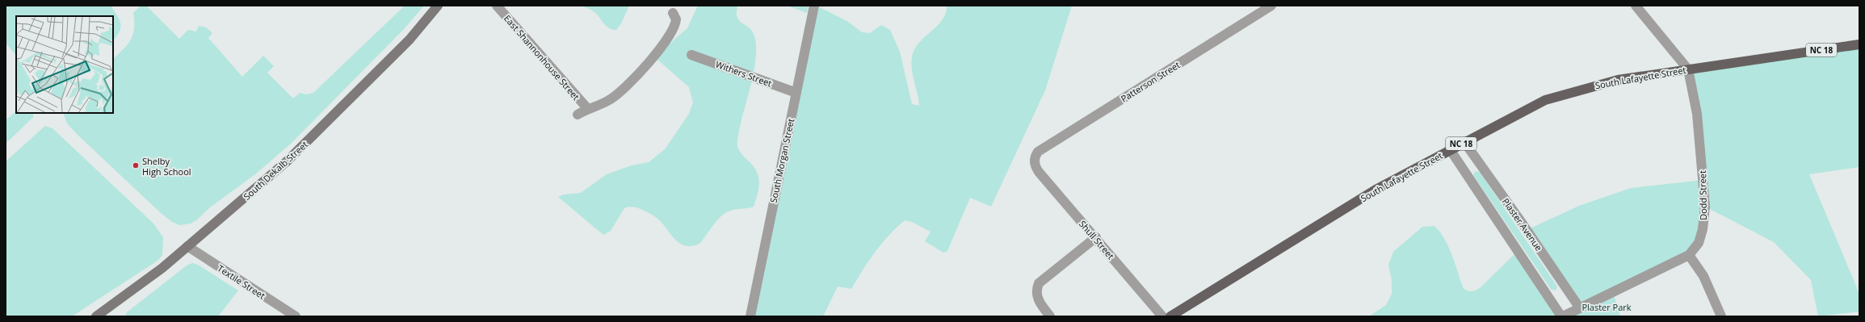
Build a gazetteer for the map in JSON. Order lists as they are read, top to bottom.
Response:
{
  "streets": {
    "main road": ["NC 18", "South Lafayette Street", "South Dekalb Street"],
    "street": [
      "East Shannonhouse Street",
      "Withers Street",
      "Patterson Street",
      "South Morgan Street",
      "Dodd Street",
      "Plaster Avenue",
      "Shull Street",
      "Textile Street"
    ]
  },
  "crossings": [
    ["Withers Street", "South Morgan Street"],
    ["South Lafayette Street", "Dodd Street"],
    ["South Lafayette Street", "Plaster Avenue"],
    ["Patterson Street", "Shull Street"],
    ["South Dekalb Street", "Textile Street"],
    ["Dodd Street", "Plaster Avenue"]
  ],
  "parks": ["Plaster Park"],
  "places": ["Shelby High School"]
}
